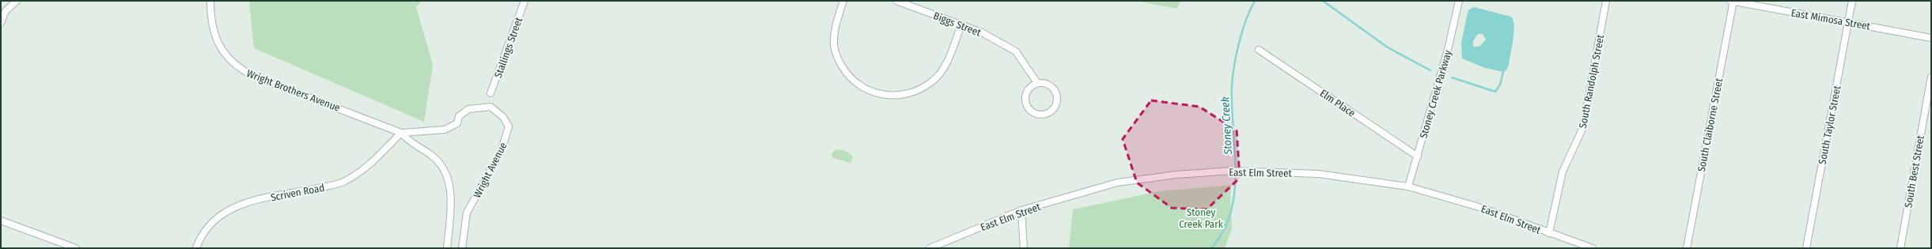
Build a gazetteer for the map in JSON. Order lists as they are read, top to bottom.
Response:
{
  "streets": {
    "street": [
      "East Mimosa Street",
      "Biggs Street",
      "Stallings Street",
      "South Randolph Street",
      "Wright Brothers Avenue",
      "Stoney Creek Parkway",
      "Elm Place",
      "South Claiborne Street",
      "South Taylor Street",
      "Wright Avenue",
      "South Best Street",
      "East Elm Street",
      "Scriven Road"
    ]
  },
  "crossings": [
    ["East Mimosa Street", "South Claiborne Street"],
    ["East Mimosa Street", "South Taylor Street"],
    ["South Randolph Street", "East Elm Street"],
    ["Wright Brothers Avenue", "Wright Avenue"],
    ["Wright Brothers Avenue", "Scriven Road"],
    ["Stoney Creek Parkway", "Elm Place"],
    ["Stoney Creek Parkway", "East Elm Street"],
    ["Wright Avenue", "Scriven Road"]
  ],
  "water": ["Stoney Creek"],
  "parks": ["Stoney Creek Park"]
}
